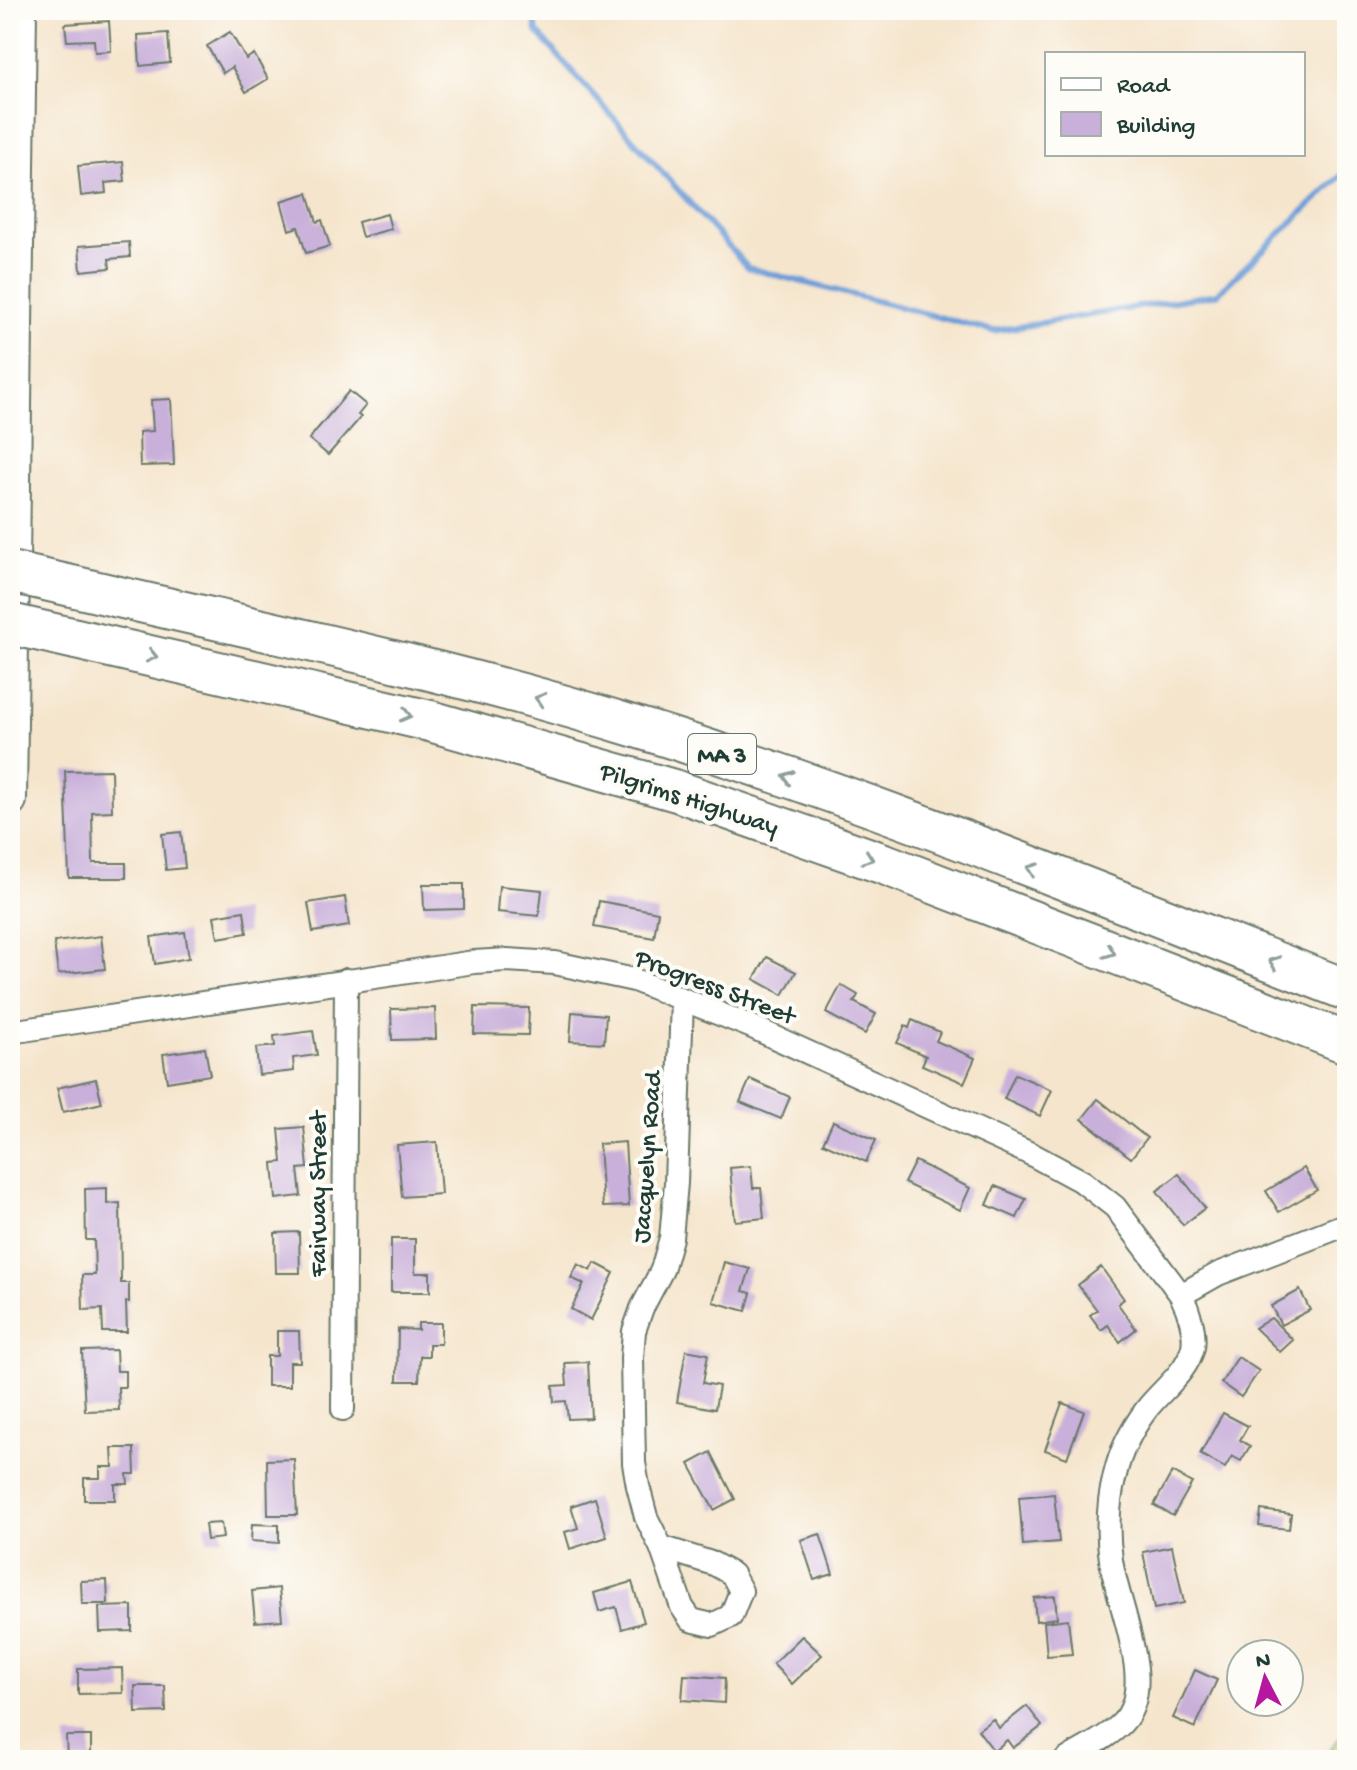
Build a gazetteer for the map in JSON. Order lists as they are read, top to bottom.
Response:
{
  "streets": {
    "highway": ["MA 3", "Pilgrims Highway"],
    "street": ["Progress Street", "Jacquelyn Road", "Fairway Street"]
  },
  "crossings": [
    ["Progress Street", "Jacquelyn Road"],
    ["Progress Street", "Fairway Street"]
  ],
  "legend": ["Road", "Building"],
  "north": "top"
}
